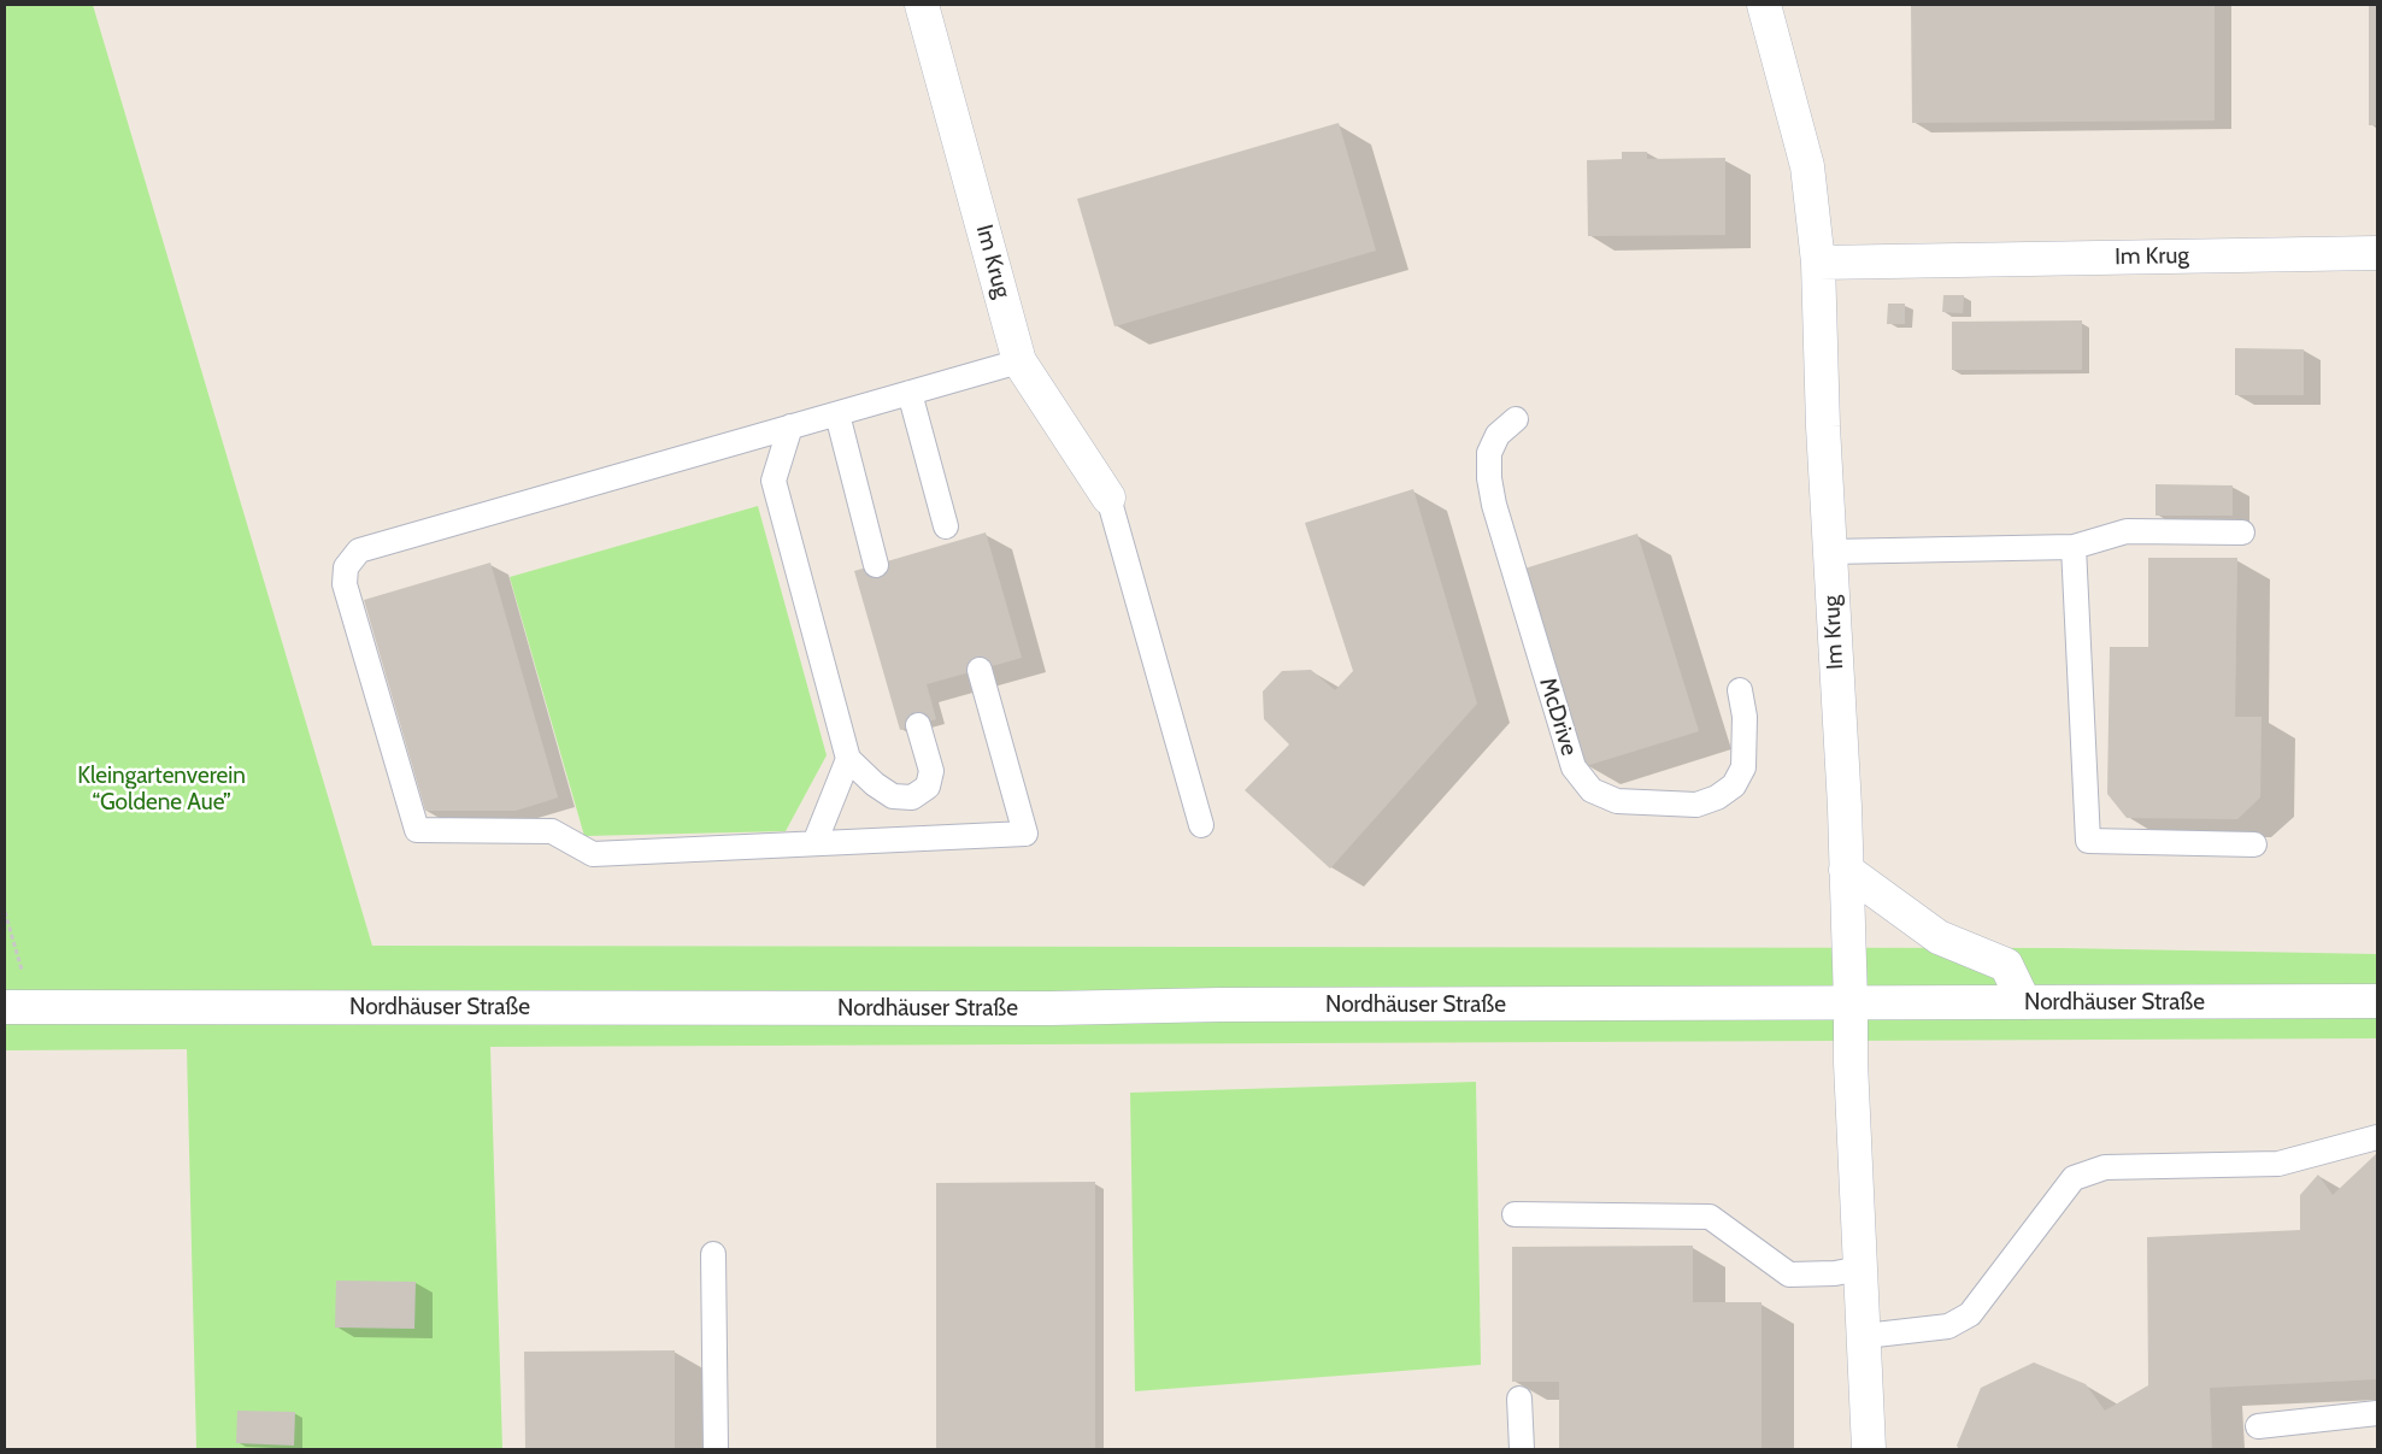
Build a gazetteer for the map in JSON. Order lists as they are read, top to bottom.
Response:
{
  "streets": {
    "street": ["Im Krug", "Nordhäuser Straße"],
    "lane": ["McDrive"]
  },
  "crossings": [
    ["Im Krug", "Nordhäuser Straße"]
  ],
  "parks": ["Kleingartenverein “Goldene Aue”"]
}
